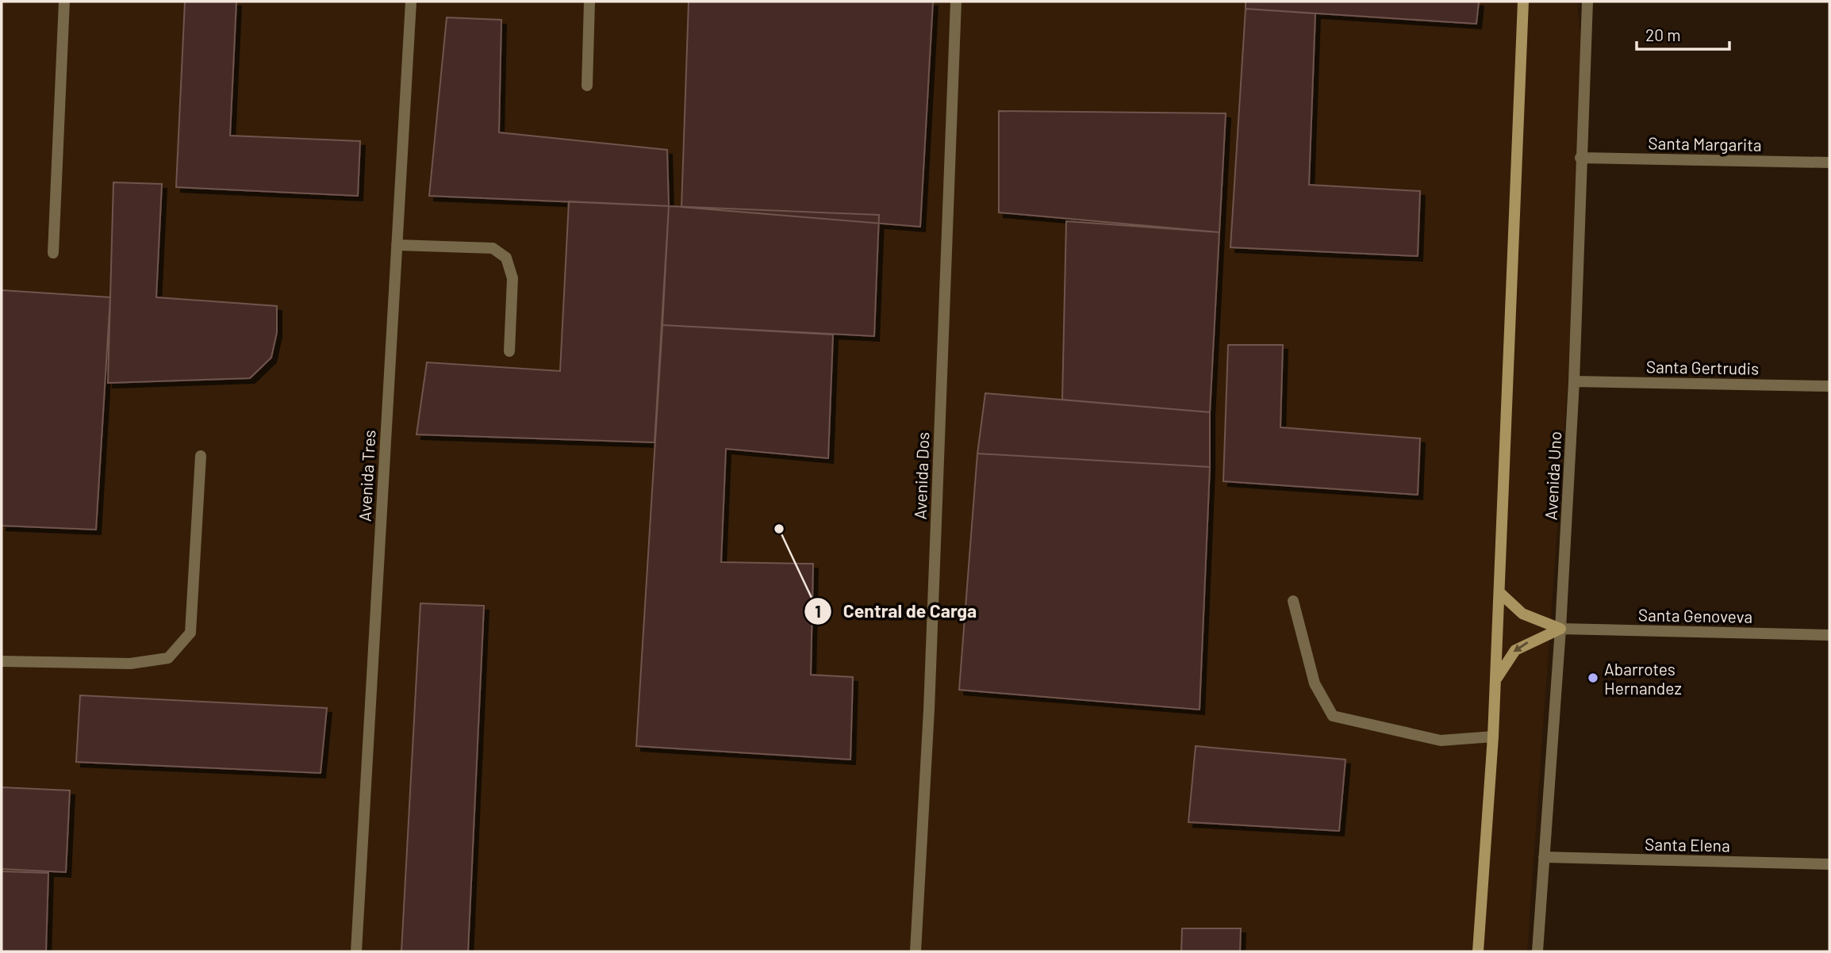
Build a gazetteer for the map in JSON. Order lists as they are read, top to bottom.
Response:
{
  "streets": {
    "street": [
      "Santa Margarita",
      "Santa Gertrudis",
      "Avenida Tres",
      "Avenida Dos",
      "Avenida Uno",
      "Santa Genoveva",
      "Santa Elena"
    ]
  },
  "crossings": [
    ["Santa Margarita", "Avenida Uno"],
    ["Santa Gertrudis", "Avenida Uno"],
    ["Avenida Uno", "Santa Genoveva"],
    ["Avenida Uno", "Santa Elena"]
  ],
  "places": ["Central de Carga", "Abarrotes Hernandez"],
  "scale_bar": "20 m"
}
